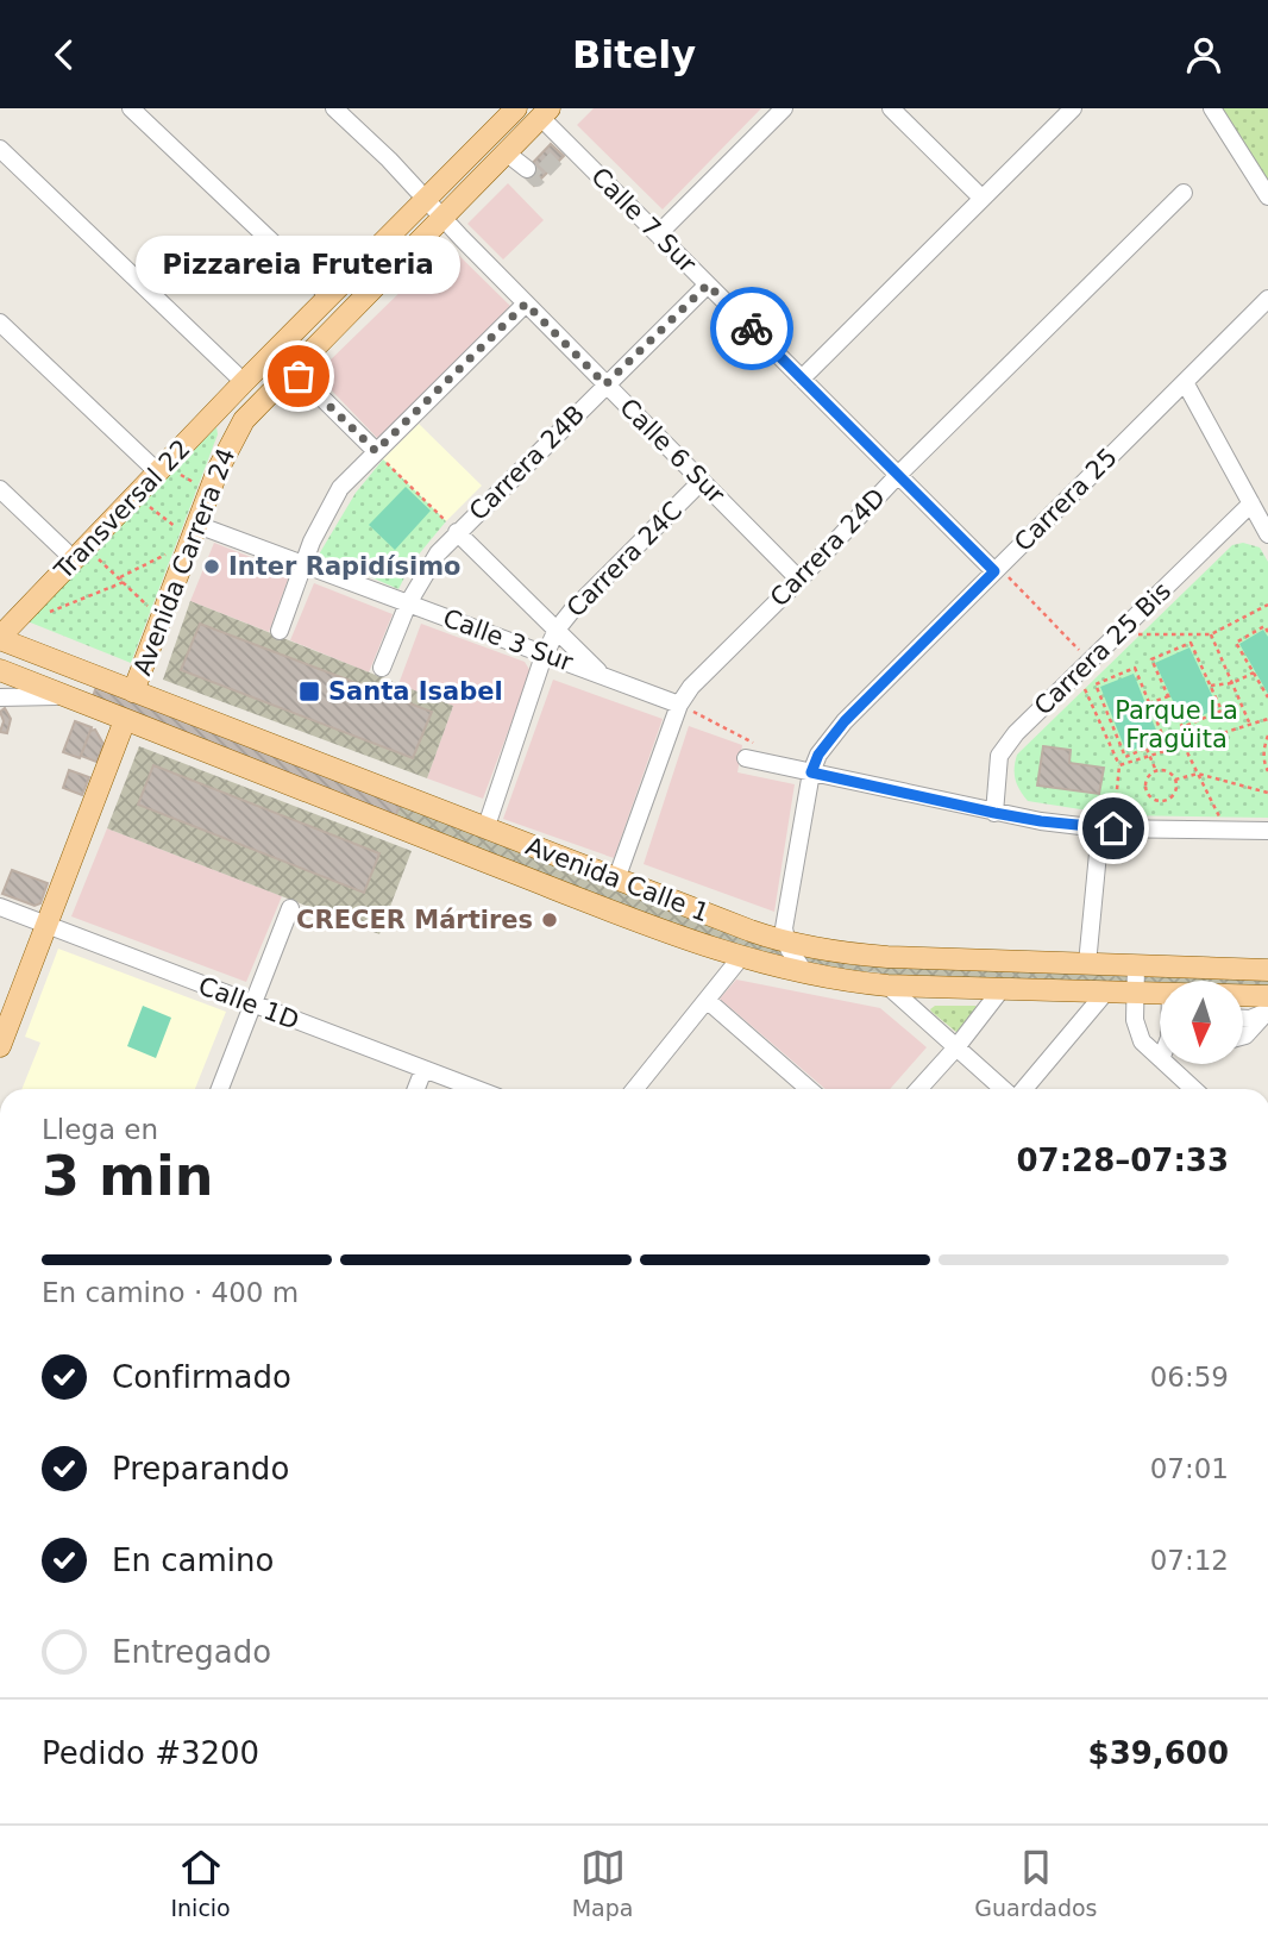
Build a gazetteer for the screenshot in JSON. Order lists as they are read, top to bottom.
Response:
{
  "streets": {
    "main road": ["Transversal 22", "Avenida Carrera 24", "Avenida Calle 1"],
    "street": [
      "Calle 7 Sur",
      "Calle 6 Sur",
      "Carrera 24B",
      "Carrera 25",
      "Carrera 24D",
      "Carrera 24C",
      "Calle 3 Sur",
      "Carrera 25 Bis",
      "Calle 1D"
    ]
  },
  "crossings": [
    ["Calle 7 Sur", "Carrera 24B"],
    ["Calle 7 Sur", "Carrera 25"],
    ["Calle 7 Sur", "Carrera 24D"],
    ["Calle 7 Sur", "Avenida Carrera 24"],
    ["Calle 6 Sur", "Carrera 24B"],
    ["Calle 6 Sur", "Carrera 24D"],
    ["Calle 6 Sur", "Carrera 24C"],
    ["Calle 6 Sur", "Avenida Carrera 24"],
    ["Carrera 24B", "Calle 3 Sur"],
    ["Carrera 25", "Avenida Calle 1"],
    ["Transversal 22", "Avenida Calle 1"],
    ["Carrera 24D", "Calle 3 Sur"],
    ["Carrera 24D", "Avenida Calle 1"],
    ["Carrera 24C", "Calle 3 Sur"],
    ["Carrera 24C", "Avenida Calle 1"],
    ["Avenida Carrera 24", "Calle 3 Sur"],
    ["Avenida Carrera 24", "Avenida Calle 1"]
  ],
  "parks": ["Parque La Fragüita"],
  "places": {
    "other": ["Pizzareia Fruteria", "Inter Rapidísimo", "CRECER Mártires"],
    "transit": ["Santa Isabel"]
  },
  "north": "bottom",
  "page": {
    "header": "Bitely",
    "bubble": "Pizzareia Fruteria",
    "heading": ["3 min", "Llega en", "07:28–07:33"],
    "panel": ["Pedido #3200", "$39,600"],
    "bar": "En camino · 400 m",
    "list": [
      ["Confirmado", "06:59"],
      ["Preparando", "07:01"],
      ["En camino", "07:12"],
      "Entregado"
    ],
    "tabs": ["Inicio", "Mapa", "Guardados"]
  }
}
